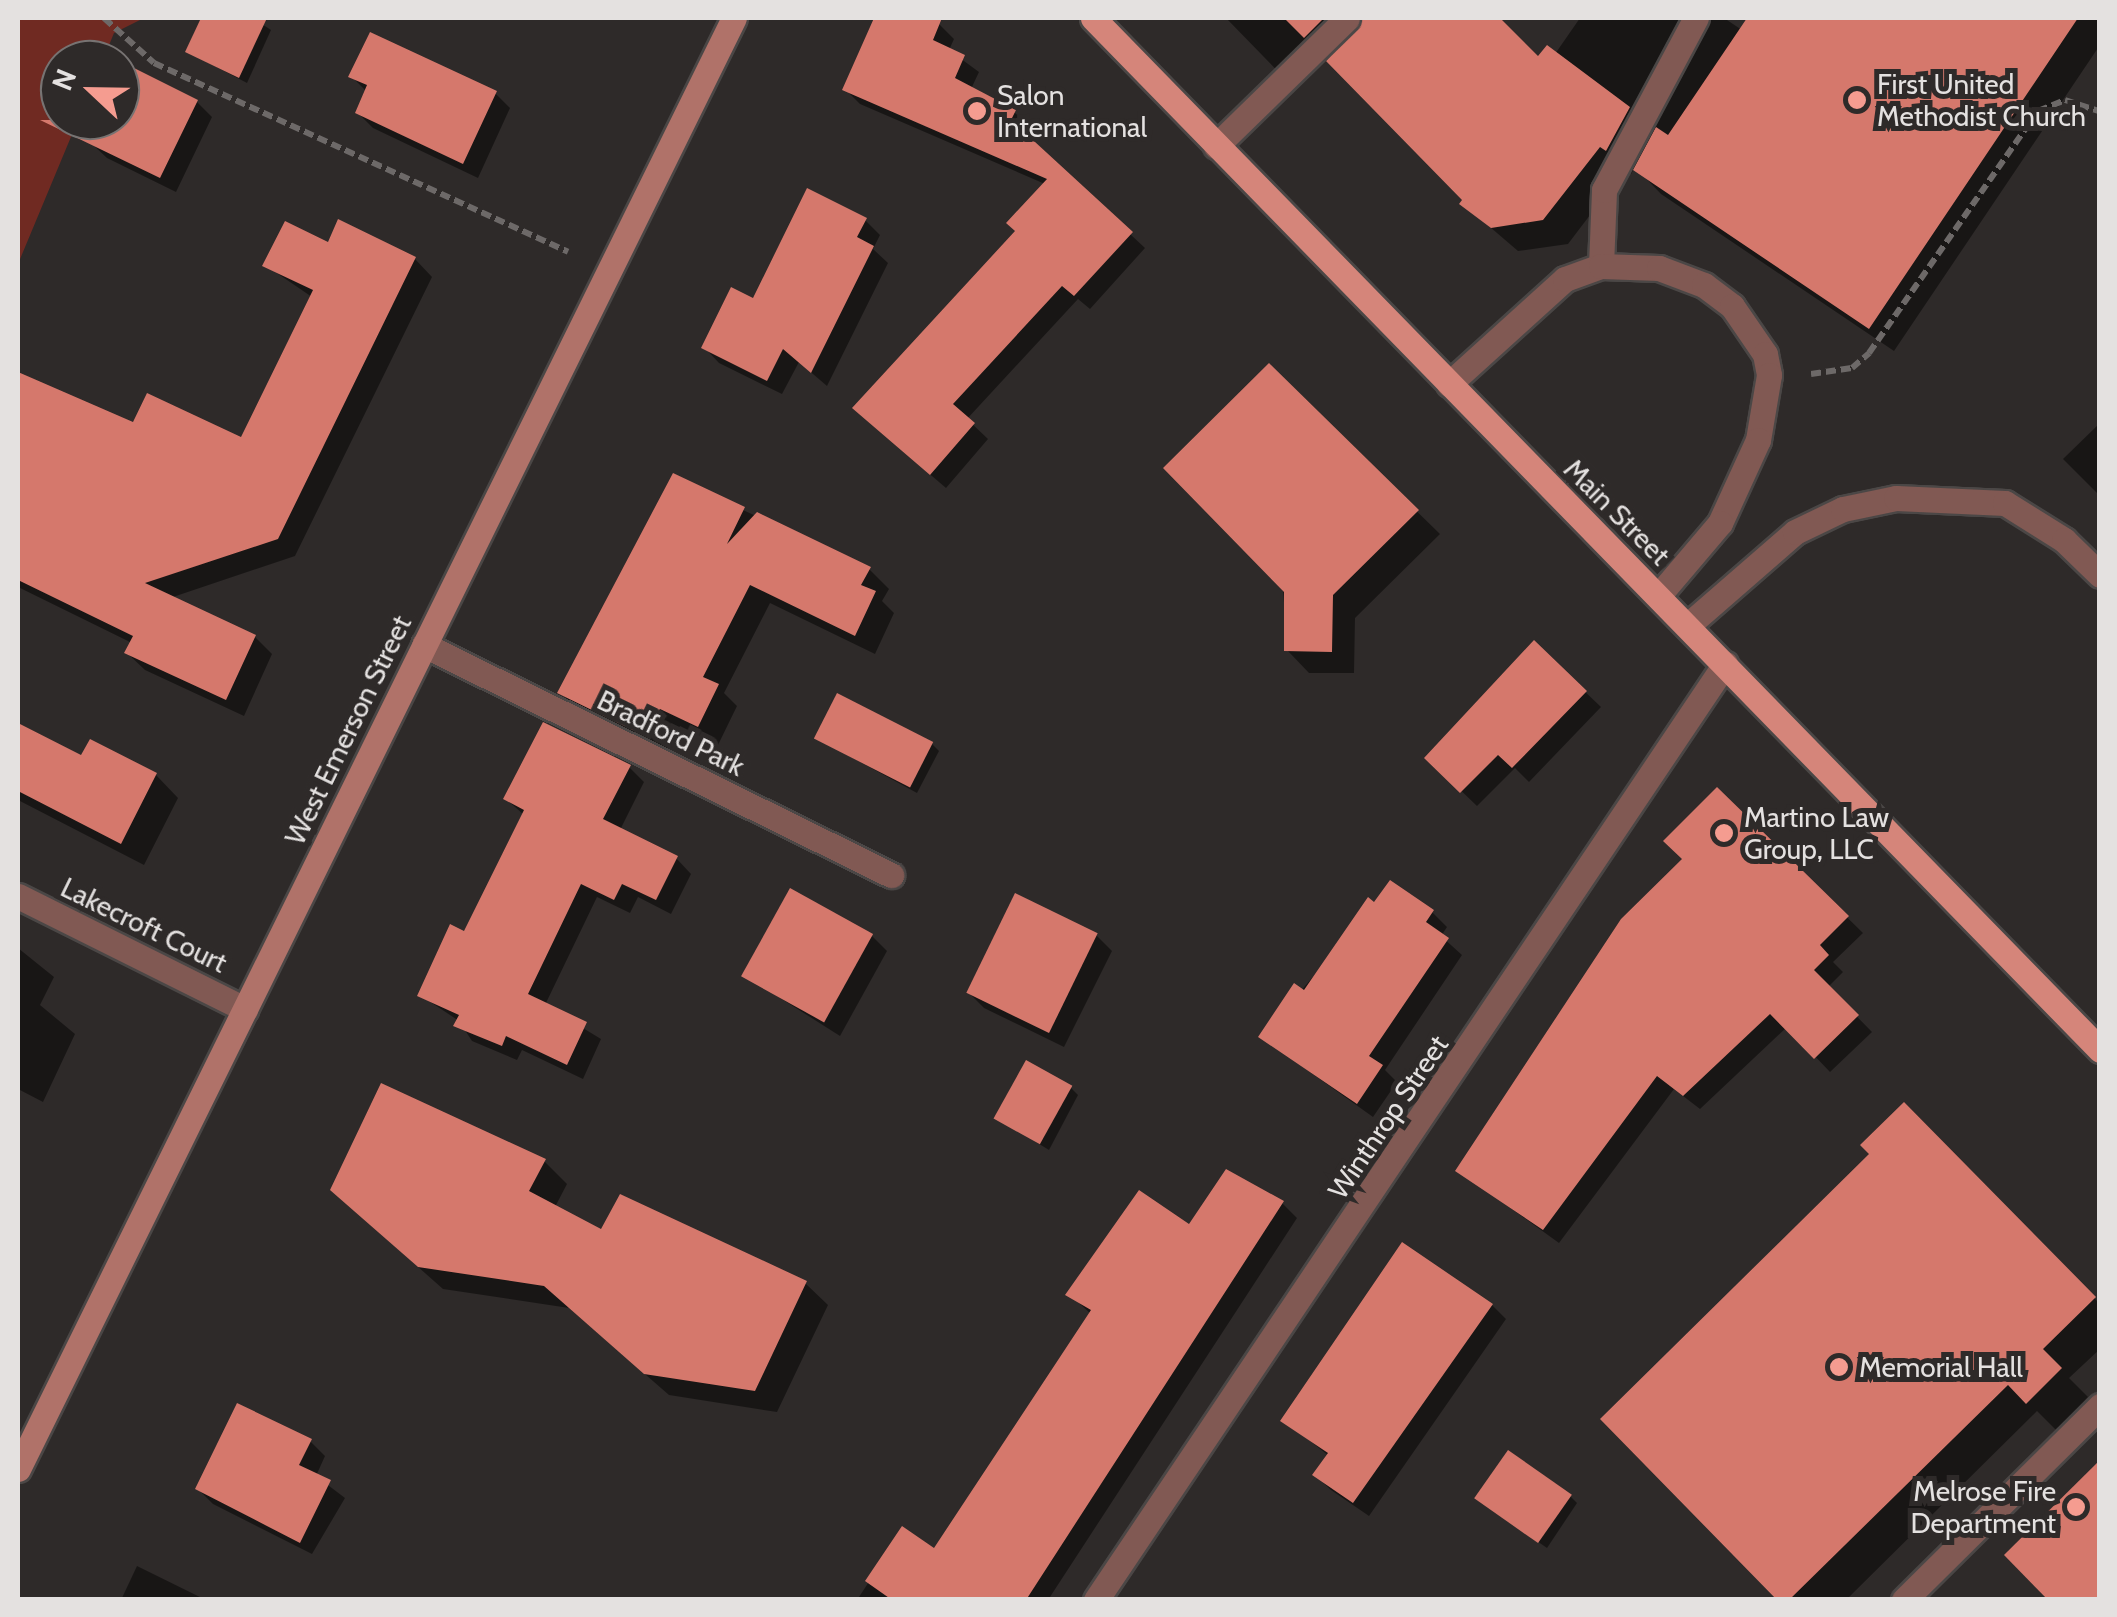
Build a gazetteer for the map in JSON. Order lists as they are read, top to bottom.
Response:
{
  "streets": {
    "main road": ["Main Street"],
    "street": [
      "West Emerson Street",
      "Bradford Park",
      "Lakecroft Court",
      "Winthrop Street"
    ]
  },
  "crossings": [
    ["Main Street", "Winthrop Street"],
    ["West Emerson Street", "Bradford Park"],
    ["West Emerson Street", "Lakecroft Court"]
  ],
  "places": [
    "First United Methodist Church",
    "Salon International",
    "Martino Law Group, LLC",
    "Memorial Hall",
    "Melrose Fire Department"
  ],
  "north": "left"
}
